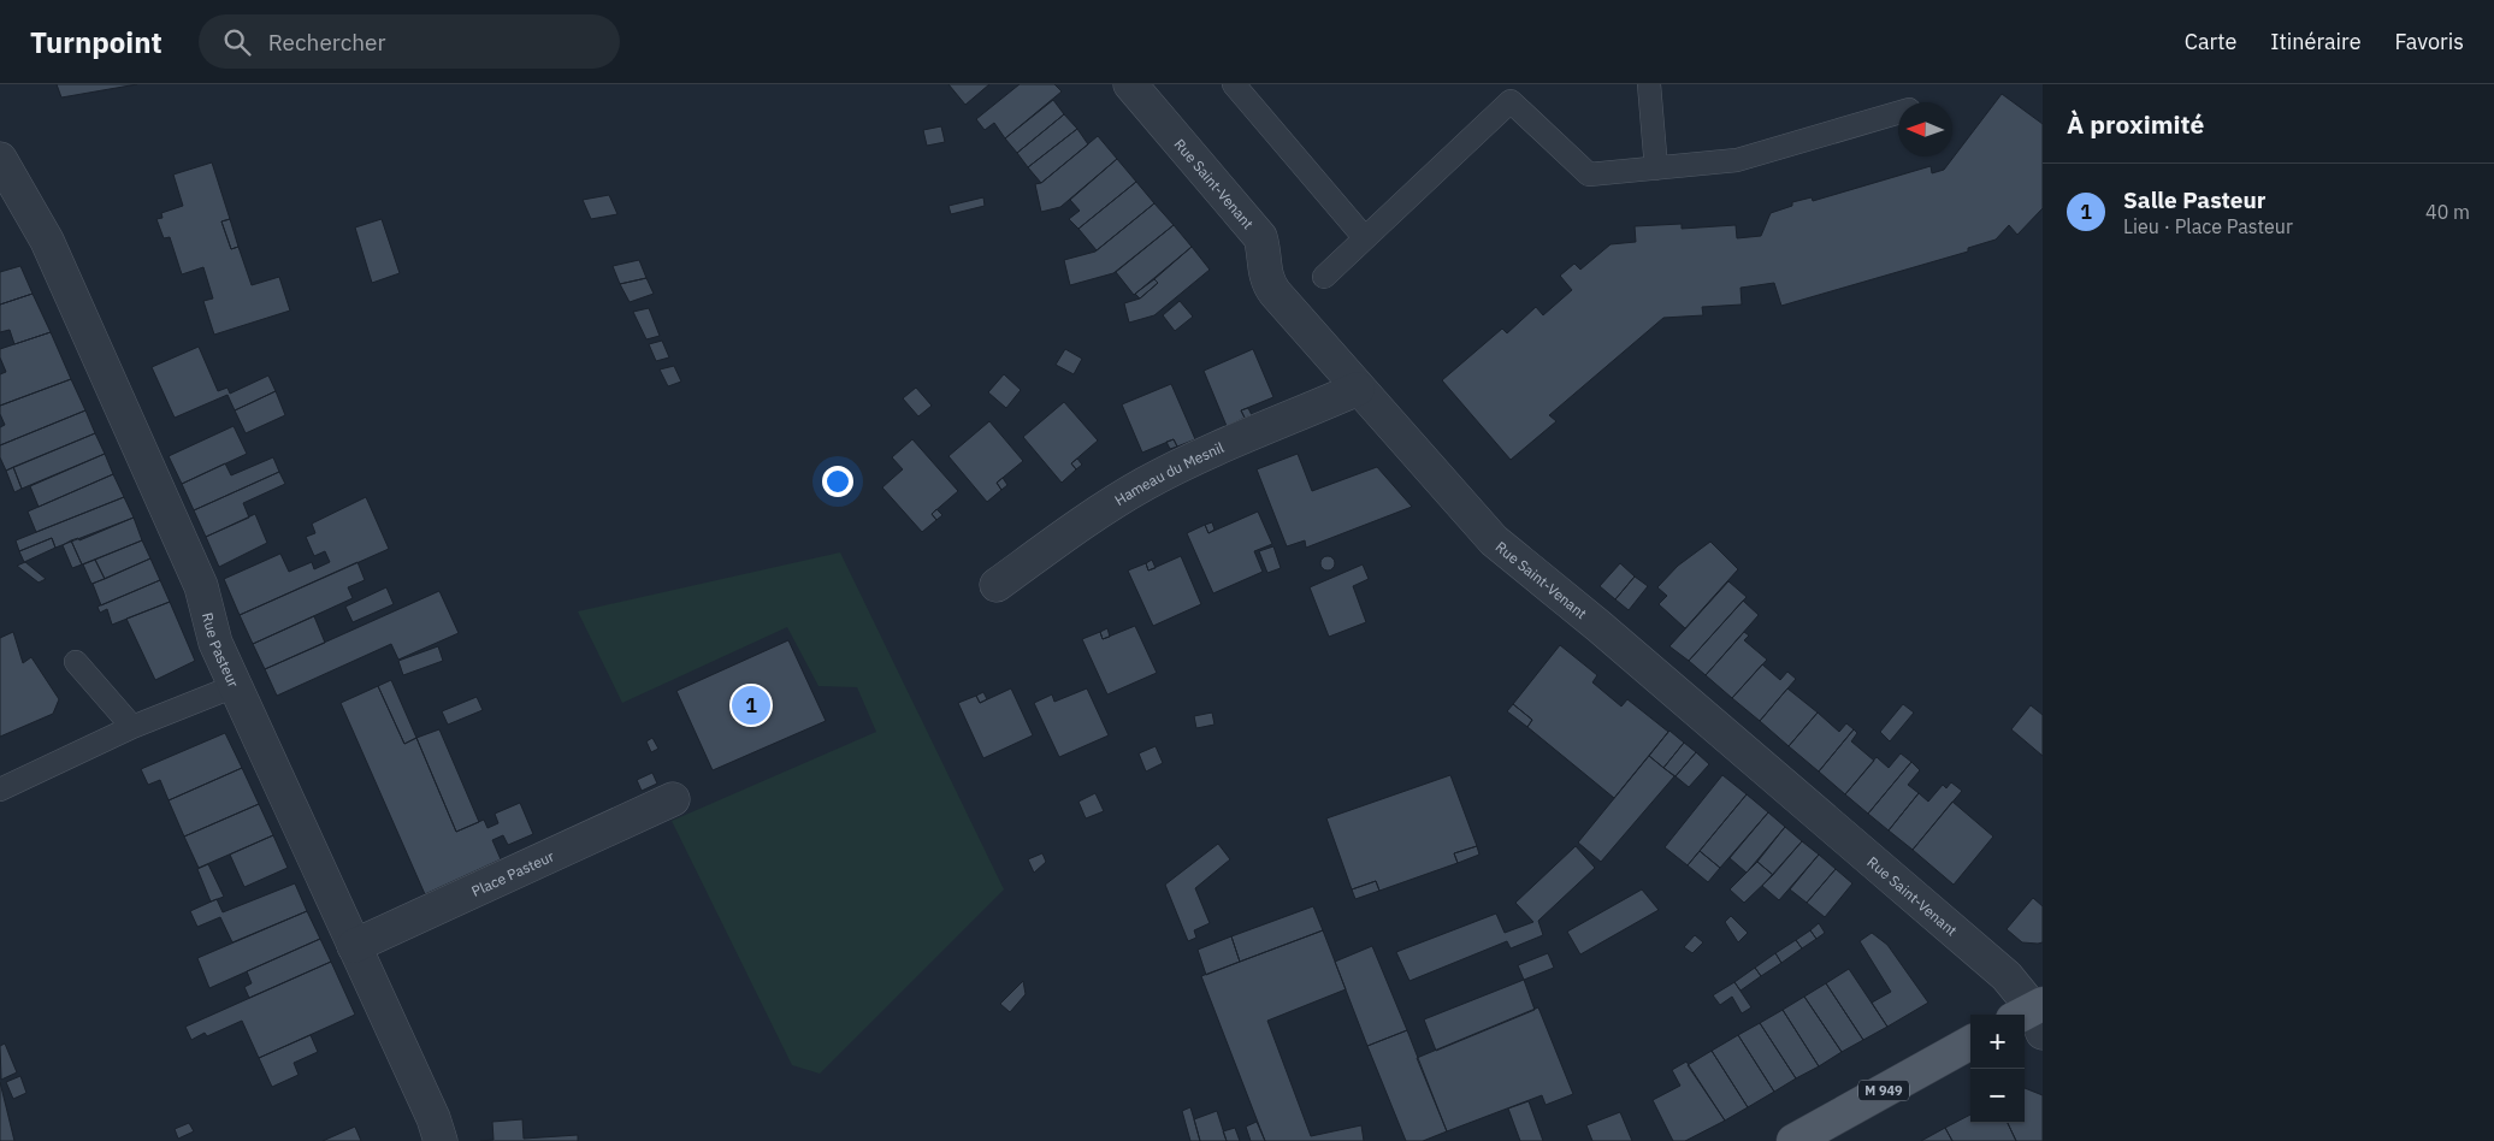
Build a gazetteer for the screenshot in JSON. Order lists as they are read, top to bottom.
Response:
{
  "streets": {
    "main road": ["M 949"],
    "street": [
      "Rue Saint-Venant",
      "Hameau du Mesnil",
      "Rue Pasteur",
      "Place Pasteur"
    ]
  },
  "crossings": [
    ["Rue Saint-Venant", "Hameau du Mesnil"],
    ["Rue Pasteur", "Place Pasteur"]
  ],
  "north": "left",
  "page": {
    "header": "Turnpoint",
    "search": "Rechercher",
    "nav": ["Carte", "Itinéraire", "Favoris"],
    "heading": "À proximité",
    "list": [
      {
        "mark": "1",
        "name": "Salle Pasteur",
        "note": "Lieu · Place Pasteur",
        "value": "40 m"
      }
    ],
    "pins": "1",
    "map_buttons": ["+", "−"]
  }
}
